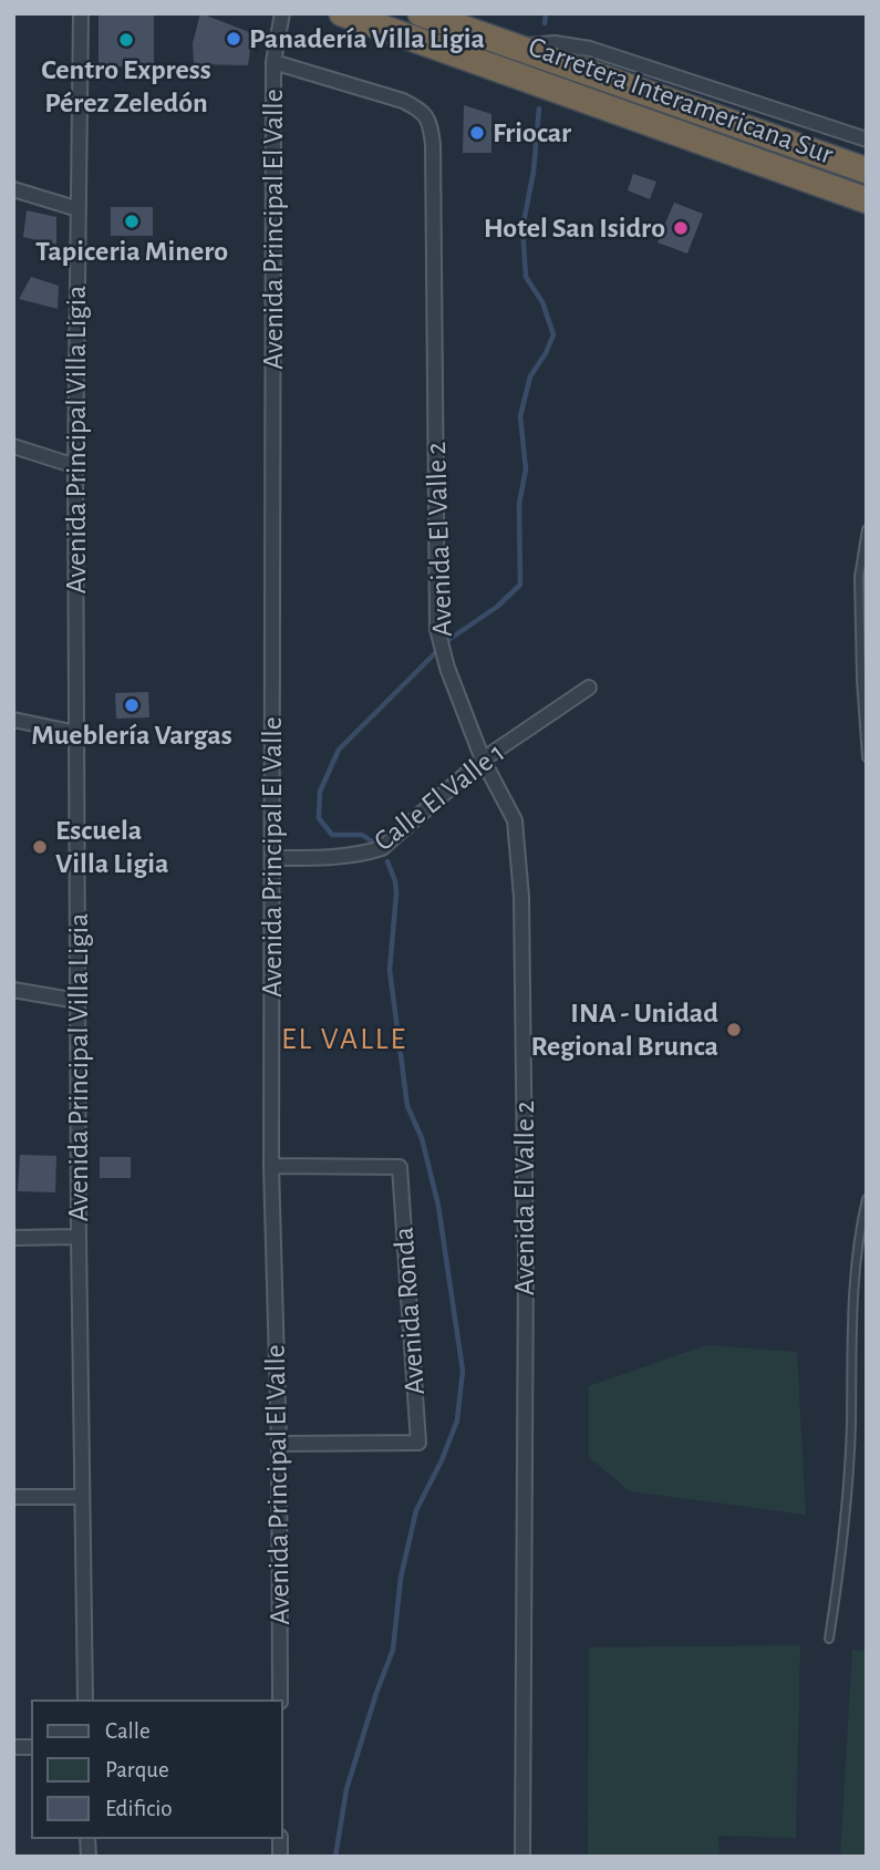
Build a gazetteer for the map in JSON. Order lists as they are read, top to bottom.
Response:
{
  "streets": {
    "highway": ["Carretera Interamericana Sur"],
    "street": [
      "Avenida Principal El Valle",
      "Avenida Principal Villa Ligia",
      "Avenida El Valle 2",
      "Calle El Valle 1",
      "Avenida Ronda"
    ]
  },
  "crossings": [
    ["Avenida Principal El Valle", "Avenida El Valle 2"],
    ["Avenida Principal El Valle", "Calle El Valle 1"],
    ["Avenida Principal El Valle", "Avenida Ronda"],
    ["Avenida El Valle 2", "Calle El Valle 1"]
  ],
  "districts": ["EL VALLE"],
  "places": [
    "Panadería Villa Ligia",
    "Centro Express Pérez Zeledón",
    "Friocar",
    "Tapiceria Minero",
    "Hotel San Isidro",
    "Mueblería Vargas",
    "Escuela Villa Ligia",
    "INA - Unidad Regional Brunca"
  ],
  "legend": ["Calle", "Parque", "Edificio"]
}
